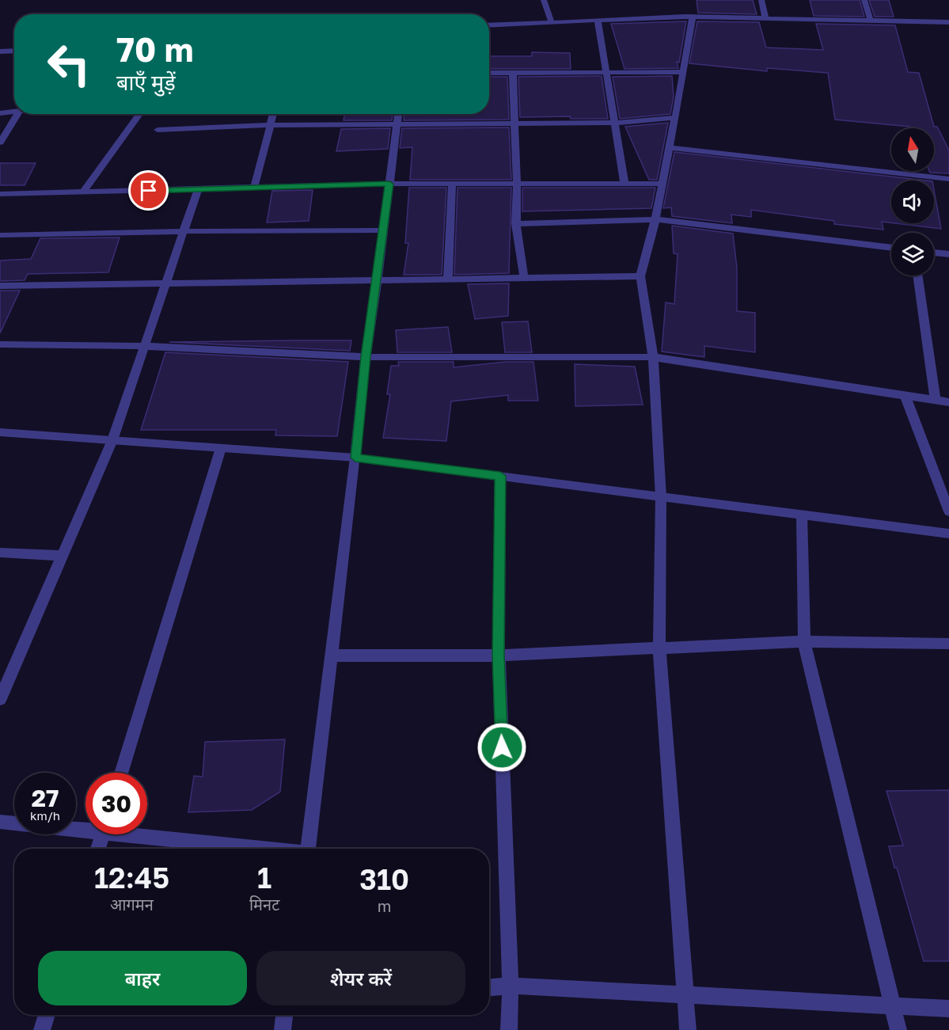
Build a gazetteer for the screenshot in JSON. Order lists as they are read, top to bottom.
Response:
{
  "north": "top",
  "page": {
    "turn": ["70 m", "बाएँ मुड़ें"],
    "speed": "27 km/h",
    "limit": "30",
    "eta": [
      "12:45",
      "आगमन",
      "1",
      "मिनट",
      "310",
      "m"
    ],
    "buttons": ["बाहर", "शेयर करें"]
  }
}
